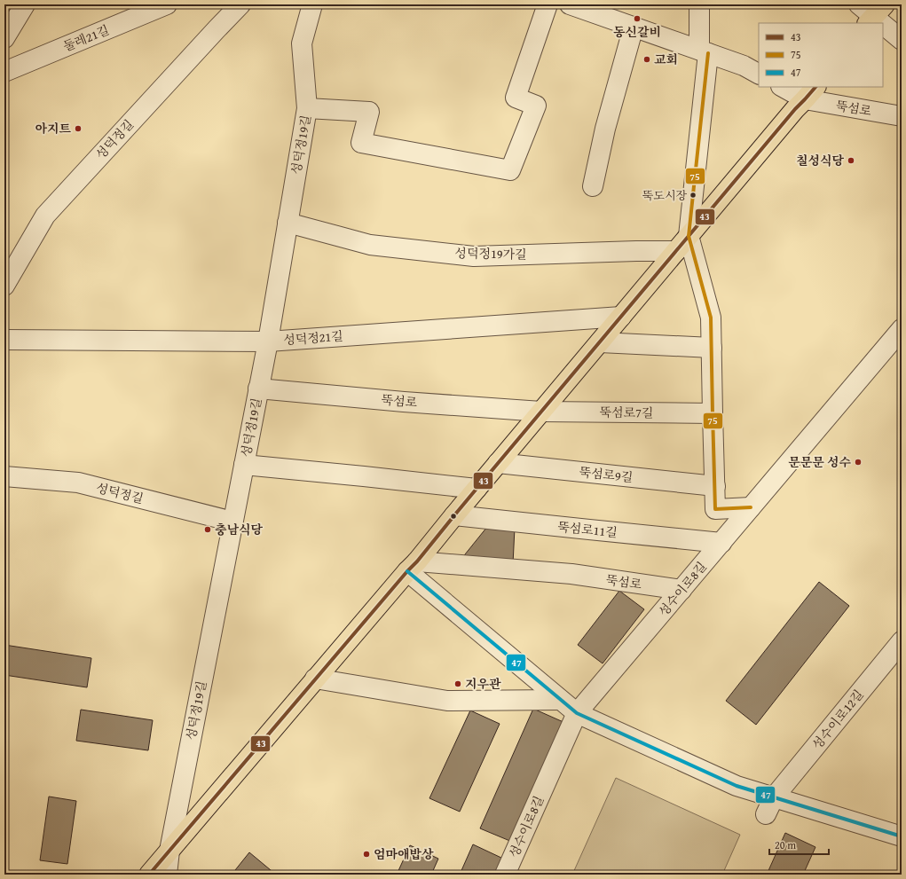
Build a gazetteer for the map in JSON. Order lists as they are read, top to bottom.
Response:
{
  "streets": {
    "street": [
      "둘레21길",
      "뚝섬로",
      "성덕정길",
      "성덕정19길",
      "성덕정19가길",
      "성덕정21길",
      "뚝섬로7길",
      "뚝섬로9길",
      "뚝섬로11길",
      "성수이로8길",
      "성수이로12길"
    ]
  },
  "crossings": [
    ["뚝섬로", "성덕정19길"],
    ["뚝섬로", "뚝섬로7길"],
    ["뚝섬로", "성수이로8길"],
    ["성덕정길", "성덕정19길"],
    ["성덕정19길", "성덕정19가길"],
    ["성덕정19길", "성덕정21길"],
    ["뚝섬로11길", "성수이로8길"]
  ],
  "places": [
    "동신갈비",
    "교회",
    "아지트",
    "칠성식당",
    "뚝도시장",
    "문문문 성수",
    "충남식당",
    "지우관",
    "엄마애밥상"
  ],
  "lines": ["transit line 75", "transit line 43", "transit line 47"],
  "legend": ["43", "75", "47"],
  "scale_bar": "20 m"
}
